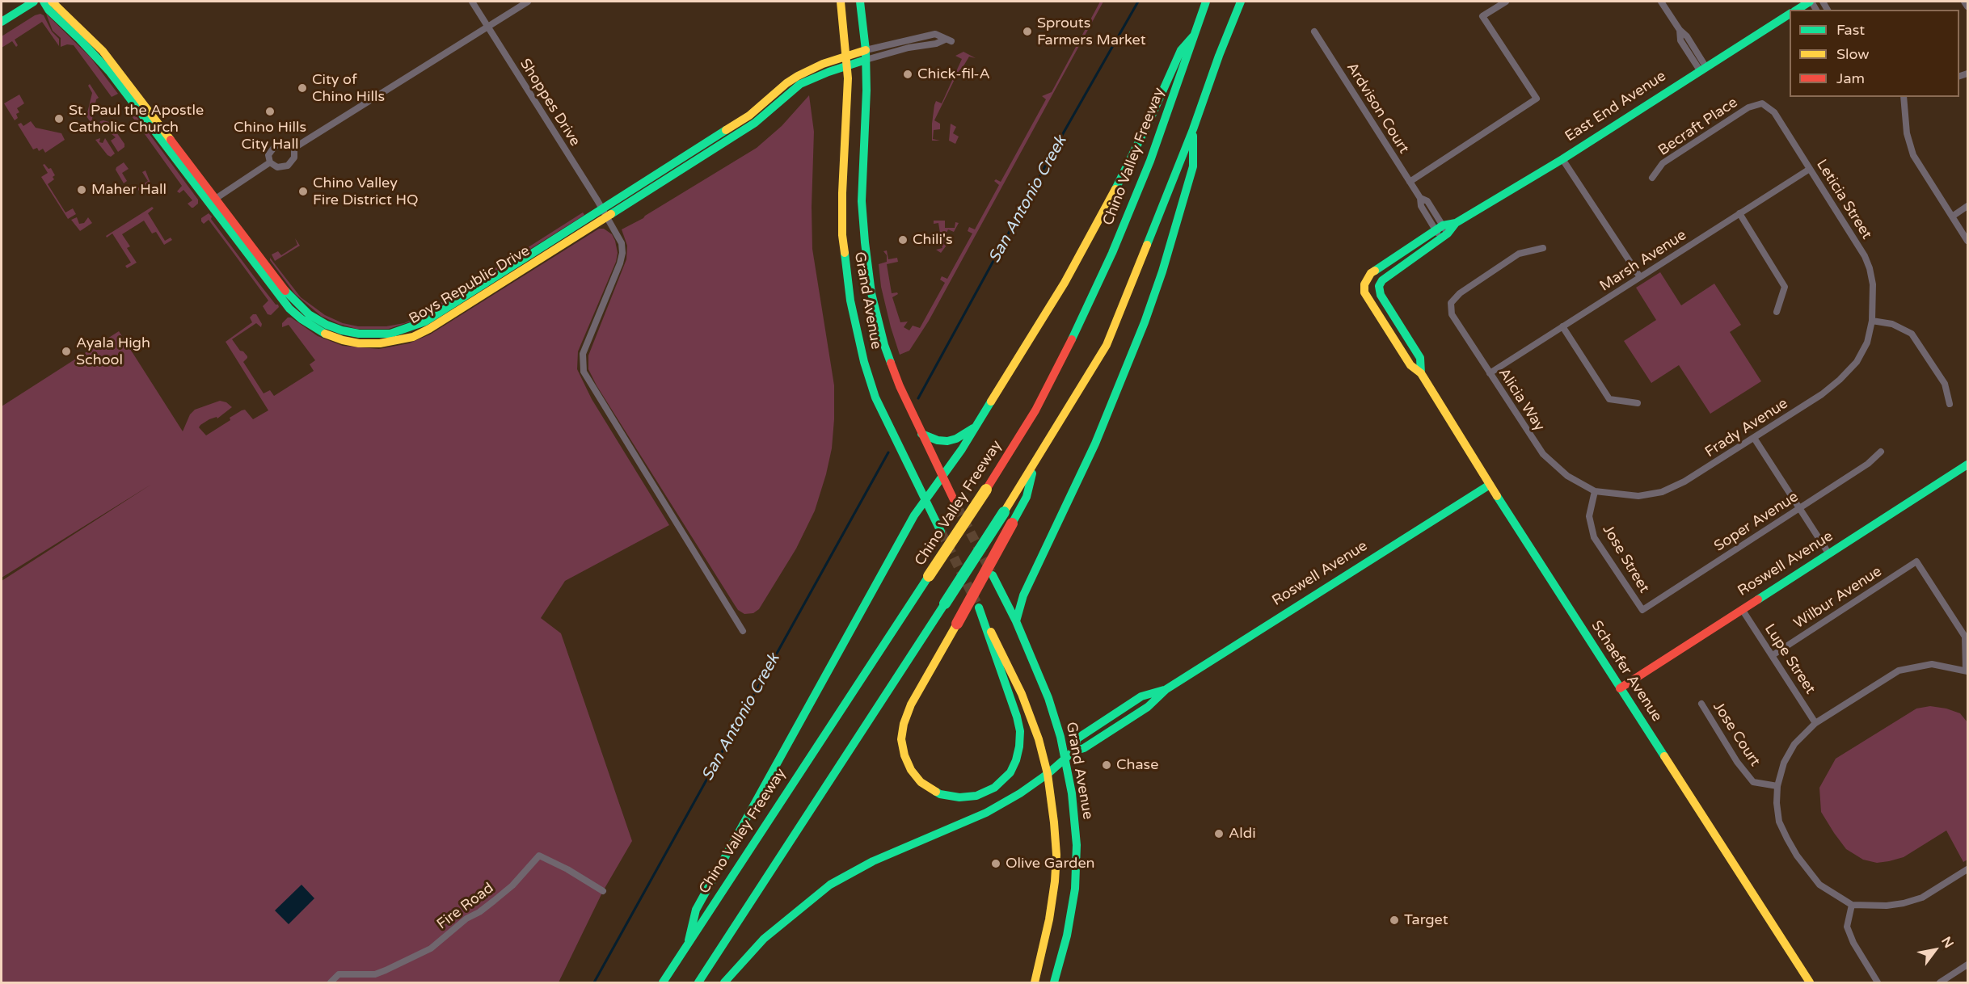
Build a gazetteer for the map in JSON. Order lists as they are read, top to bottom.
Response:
{
  "streets": {
    "main road": [
      "East End Avenue",
      "Chino Valley Freeway",
      "Boys Republic Drive",
      "Grand Avenue",
      "Roswell Avenue",
      "Schaefer Avenue"
    ],
    "street": [
      "Shoppes Drive",
      "Ardvison Court",
      "Becraft Place",
      "Leticia Street",
      "Marsh Avenue",
      "Alicia Way",
      "Frady Avenue",
      "Soper Avenue",
      "Jose Street",
      "Wilbur Avenue",
      "Lupe Street",
      "Jose Court",
      "Fire Road"
    ]
  },
  "crossings": [
    ["Shoppes Drive", "Boys Republic Drive"],
    ["East End Avenue", "Ardvison Court"],
    ["East End Avenue", "Schaefer Avenue"],
    ["Becraft Place", "Leticia Street"],
    ["Leticia Street", "Marsh Avenue"],
    ["Leticia Street", "Frady Avenue"],
    ["Marsh Avenue", "Alicia Way"],
    ["Boys Republic Drive", "Grand Avenue"],
    ["Grand Avenue", "Roswell Avenue"],
    ["Alicia Way", "Frady Avenue"],
    ["Alicia Way", "Jose Street"],
    ["Frady Avenue", "Jose Street"],
    ["Soper Avenue", "Jose Street"],
    ["Roswell Avenue", "Lupe Street"],
    ["Roswell Avenue", "Schaefer Avenue"],
    ["Wilbur Avenue", "Lupe Street"]
  ],
  "water": ["San Antonio Creek"],
  "places": [
    "Sprouts Farmers Market",
    "Chick-fil-A",
    "City of Chino Hills",
    "Chino Hills City Hall",
    "St. Paul the Apostle Catholic Church",
    "Maher Hall",
    "Chino Valley Fire District HQ",
    "Chili's",
    "Ayala High School",
    "Chase",
    "Aldi",
    "Olive Garden",
    "Target"
  ],
  "legend": ["Fast", "Slow", "Jam"],
  "north": "top right"
}
